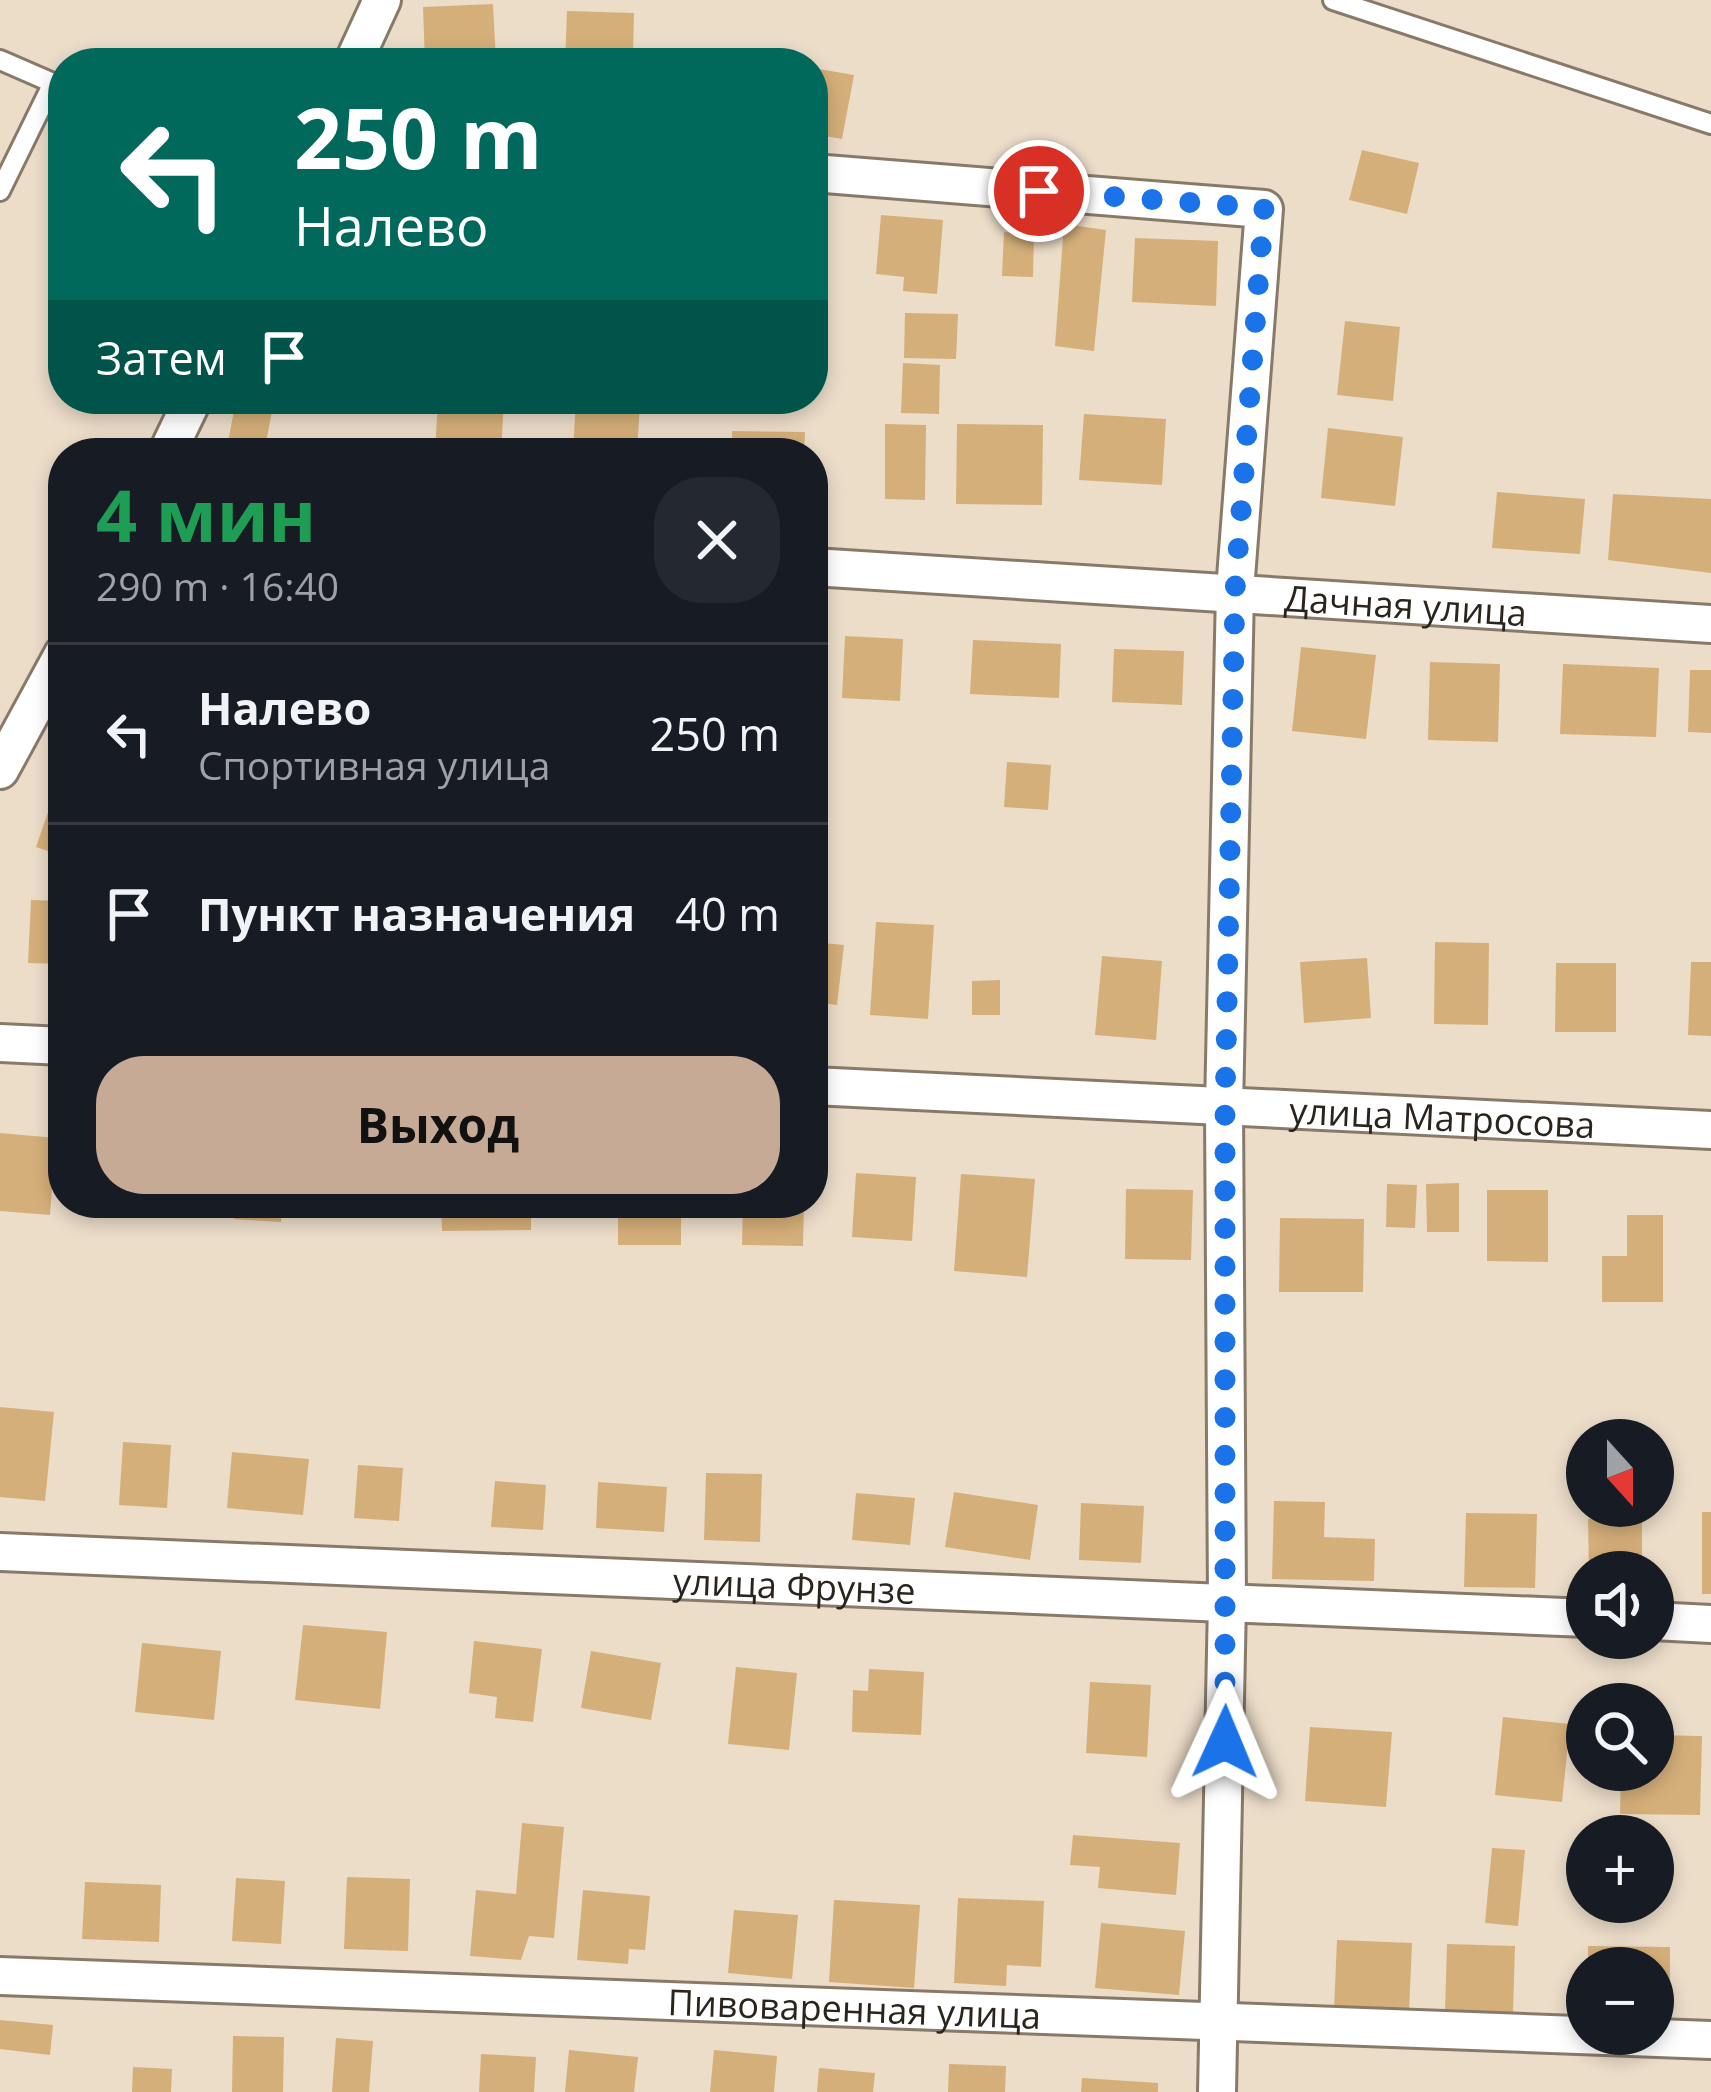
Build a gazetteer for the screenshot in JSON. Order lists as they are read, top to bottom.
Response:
{
  "streets": {
    "street": [
      "Дачная улица",
      "улица Матросова",
      "улица Фрунзе",
      "Пивоваренная улица"
    ]
  },
  "north": "bottom",
  "page": {
    "turn": ["250 m", "Налево"],
    "then": "Затем",
    "heading": ["4 мин", "290 m · 16:40"],
    "list": [
      {
        "name": "Налево",
        "note": "Спортивная улица",
        "value": "250 m"
      },
      {
        "name": "Пункт назначения",
        "value": "40 m"
      }
    ],
    "buttons": "Выход",
    "map_buttons": ["+", "−"]
  }
}
